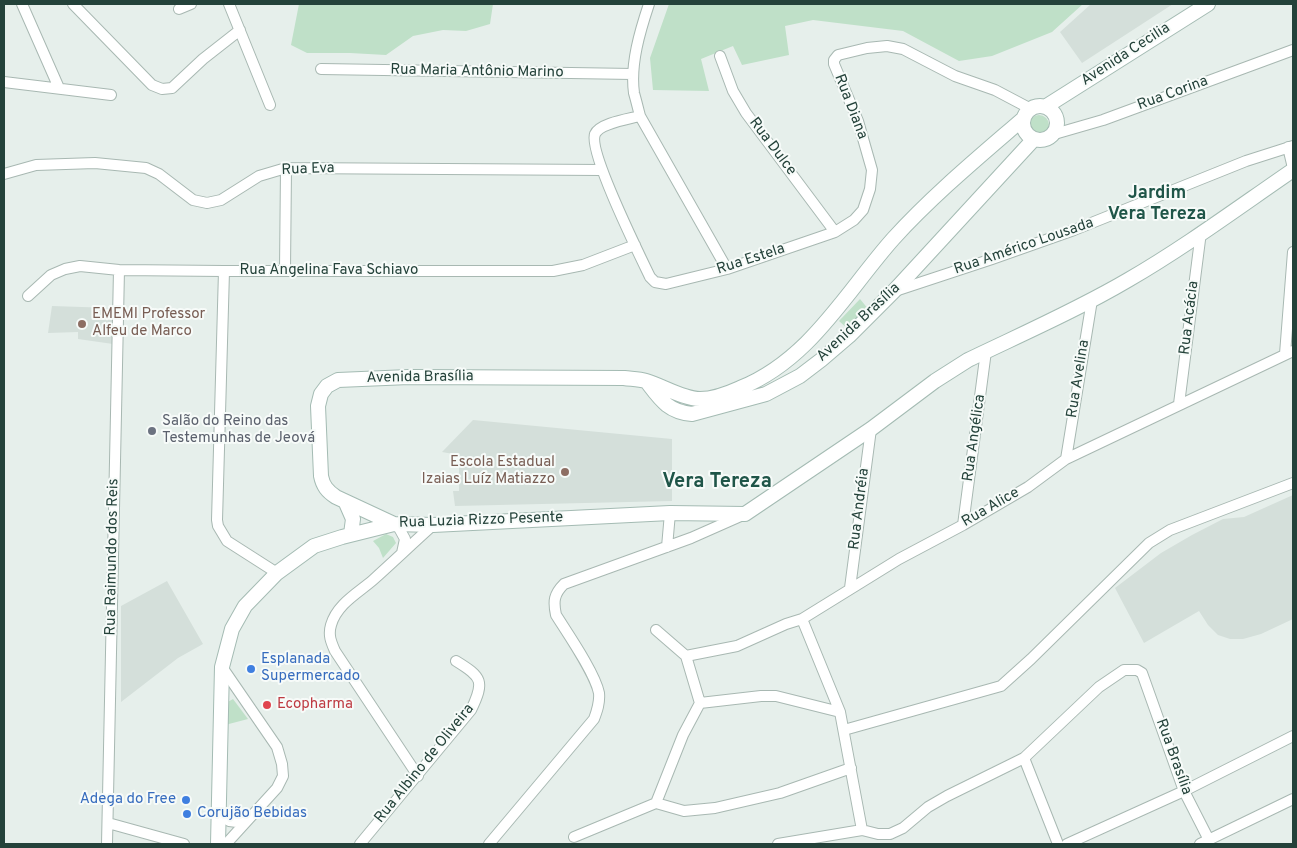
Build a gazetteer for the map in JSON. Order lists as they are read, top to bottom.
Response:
{
  "streets": {
    "street": [
      "Avenida Cecilia",
      "Rua Maria Antônio Marino",
      "Rua Corina",
      "Rua Diana",
      "Rua Dulce",
      "Rua Eva",
      "Rua Américo Lousada",
      "Rua Estela",
      "Rua Angelina Fava Schiavo",
      "Rua Acácia",
      "Avenida Brasília",
      "Rua Avelina",
      "Rua Angélica",
      "Rua Alice",
      "Rua Andréia",
      "Rua Luzia Rizzo Pesente",
      "Rua Raimundo dos Reis",
      "Rua Brasília",
      "Rua Albino de Oliveira"
    ]
  },
  "crossings": [
    ["Avenida Cecilia", "Rua Corina"],
    ["Avenida Cecilia", "Rua Diana"],
    ["Avenida Cecilia", "Avenida Brasília"],
    ["Rua Corina", "Rua Diana"],
    ["Rua Corina", "Avenida Brasília"],
    ["Rua Diana", "Rua Dulce"],
    ["Rua Diana", "Rua Estela"],
    ["Rua Diana", "Avenida Brasília"],
    ["Rua Dulce", "Rua Estela"],
    ["Rua Américo Lousada", "Avenida Brasília"],
    ["Rua Estela", "Rua Angelina Fava Schiavo"],
    ["Rua Angelina Fava Schiavo", "Rua Raimundo dos Reis"],
    ["Rua Acácia", "Rua Alice"],
    ["Avenida Brasília", "Rua Luzia Rizzo Pesente"],
    ["Rua Avelina", "Rua Alice"],
    ["Rua Angélica", "Rua Alice"],
    ["Rua Alice", "Rua Andréia"]
  ],
  "districts": ["Jardim Vera Tereza", "Vera Tereza"],
  "places": [
    "EMEMI Professor Alfeu de Marco",
    "Salão do Reino das Testemunhas de Jeová",
    "Escola Estadual Izaias Luíz Matiazzo",
    "Esplanada Supermercado",
    "Ecopharma",
    "Adega do Free",
    "Corujão Bebidas"
  ]
}
